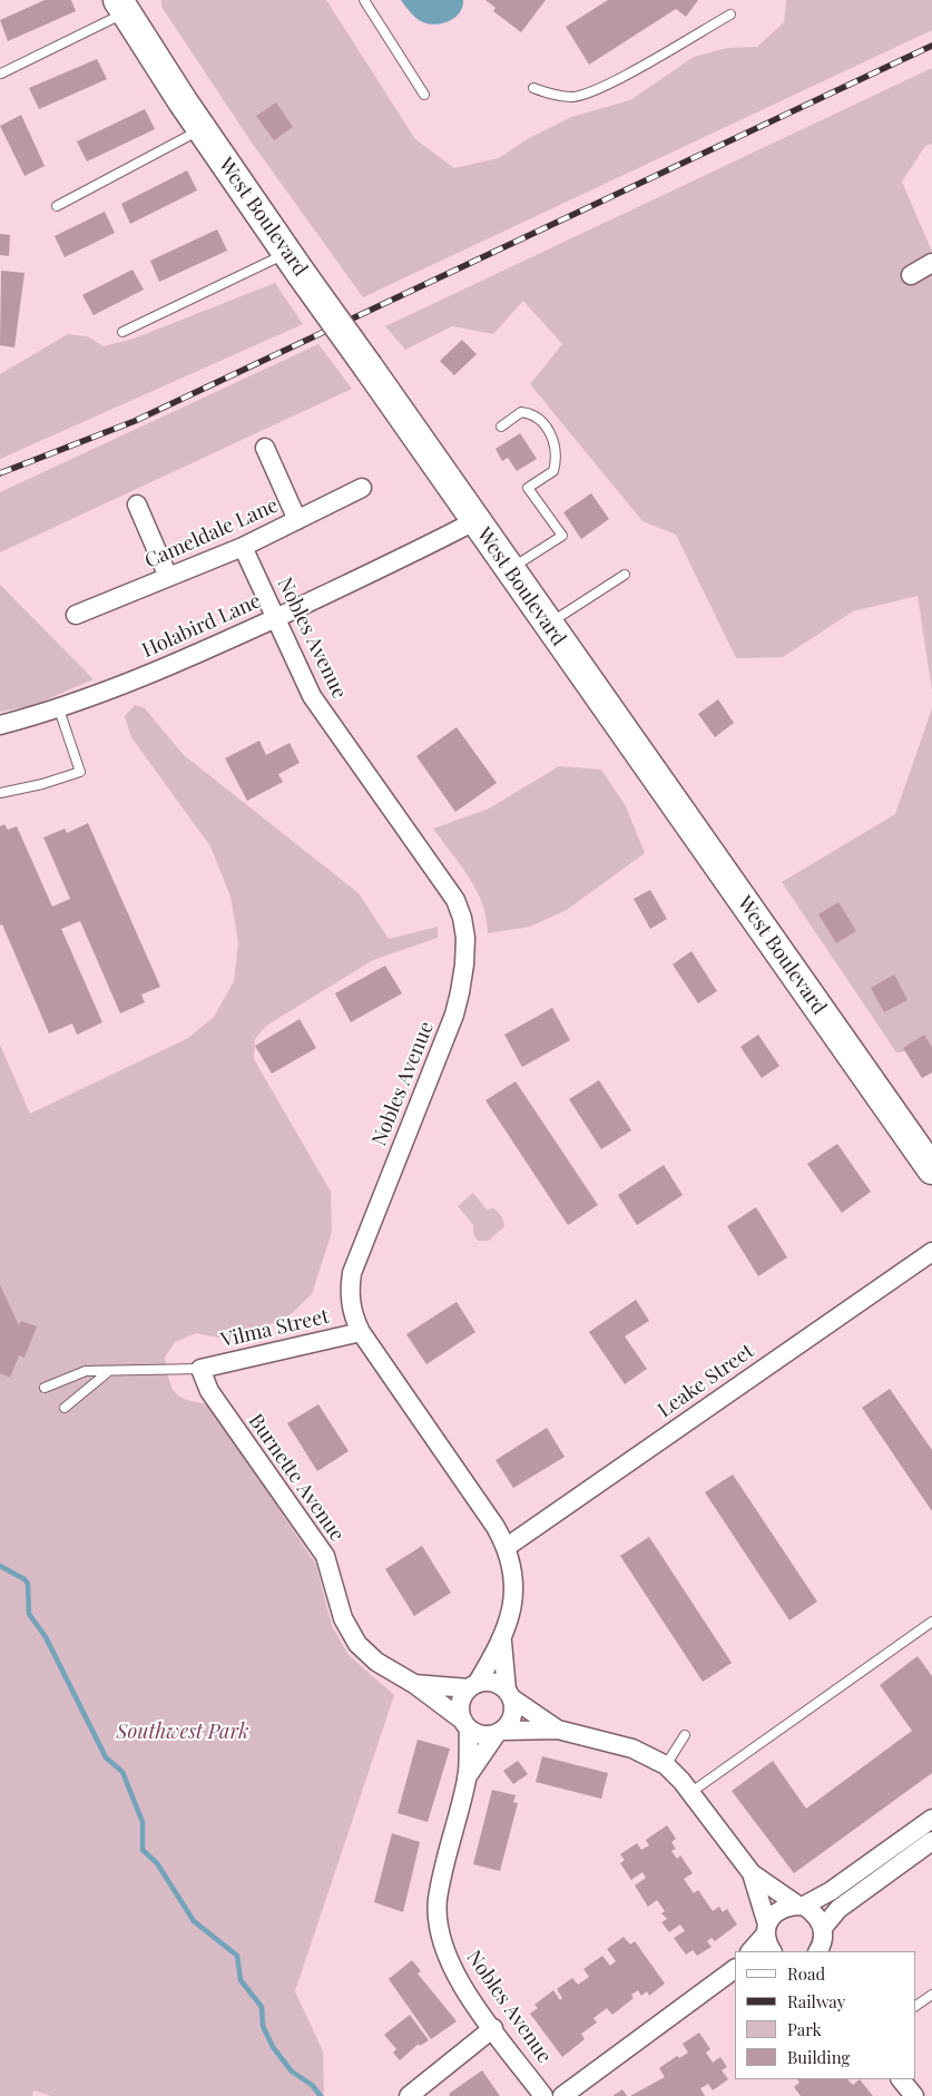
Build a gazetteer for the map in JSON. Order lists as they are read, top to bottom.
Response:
{
  "streets": {
    "main road": ["West Boulevard"],
    "street": [
      "Cameldale Lane",
      "Holabird Lane",
      "Nobles Avenue",
      "Vilma Street",
      "Leake Street",
      "Burnette Avenue"
    ]
  },
  "crossings": [
    ["West Boulevard", "Holabird Lane"],
    ["Cameldale Lane", "Nobles Avenue"],
    ["Holabird Lane", "Nobles Avenue"],
    ["Nobles Avenue", "Vilma Street"],
    ["Nobles Avenue", "Leake Street"],
    ["Nobles Avenue", "Burnette Avenue"],
    ["Vilma Street", "Burnette Avenue"]
  ],
  "parks": ["Southwest Park"],
  "legend": [
    "Road",
    "Railway",
    "Park",
    "Building"
  ]
}
